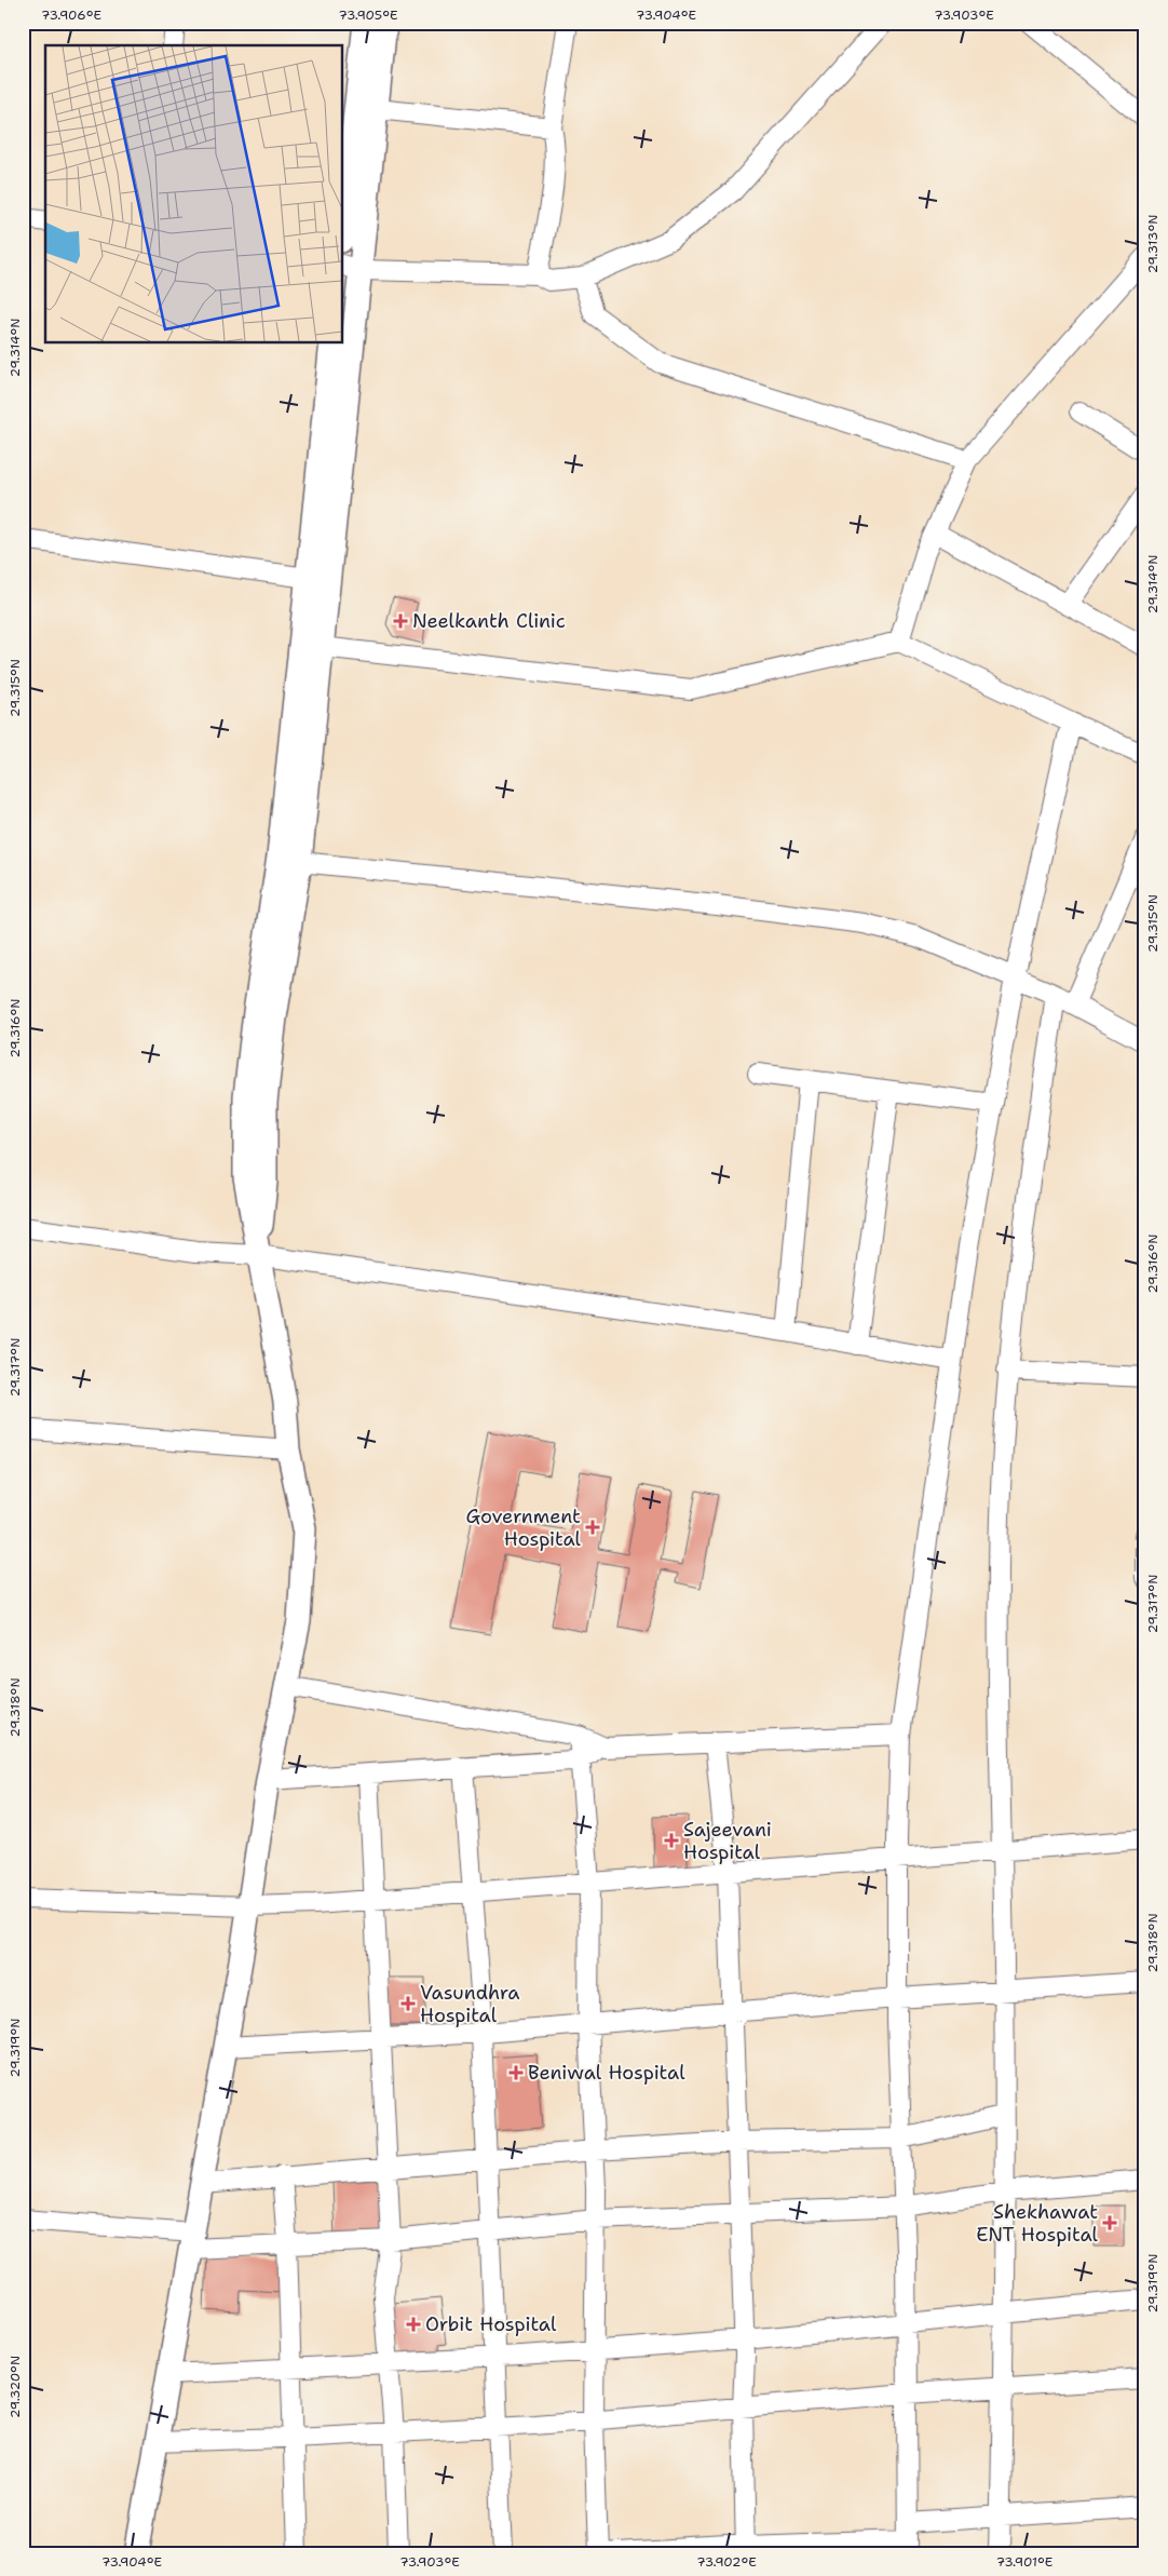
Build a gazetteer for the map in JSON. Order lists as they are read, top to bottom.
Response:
{
  "places": {
    "health": [
      "Neelkanth Clinic",
      "Government Hospital",
      "Sajeevani Hospital",
      "Vasundhra Hospital",
      "Beniwal Hospital",
      "Shekhawat ENT Hospital",
      "Orbit Hospital"
    ]
  },
  "coordinates": [
    "73.906°E",
    "73.905°E",
    "73.904°E",
    "73.903°E",
    "29.313°N",
    "29.314°N",
    "29.315°N",
    "29.316°N",
    "29.317°N",
    "29.318°N",
    "29.319°N",
    "29.320°N",
    "73.902°E",
    "73.901°E"
  ]
}
